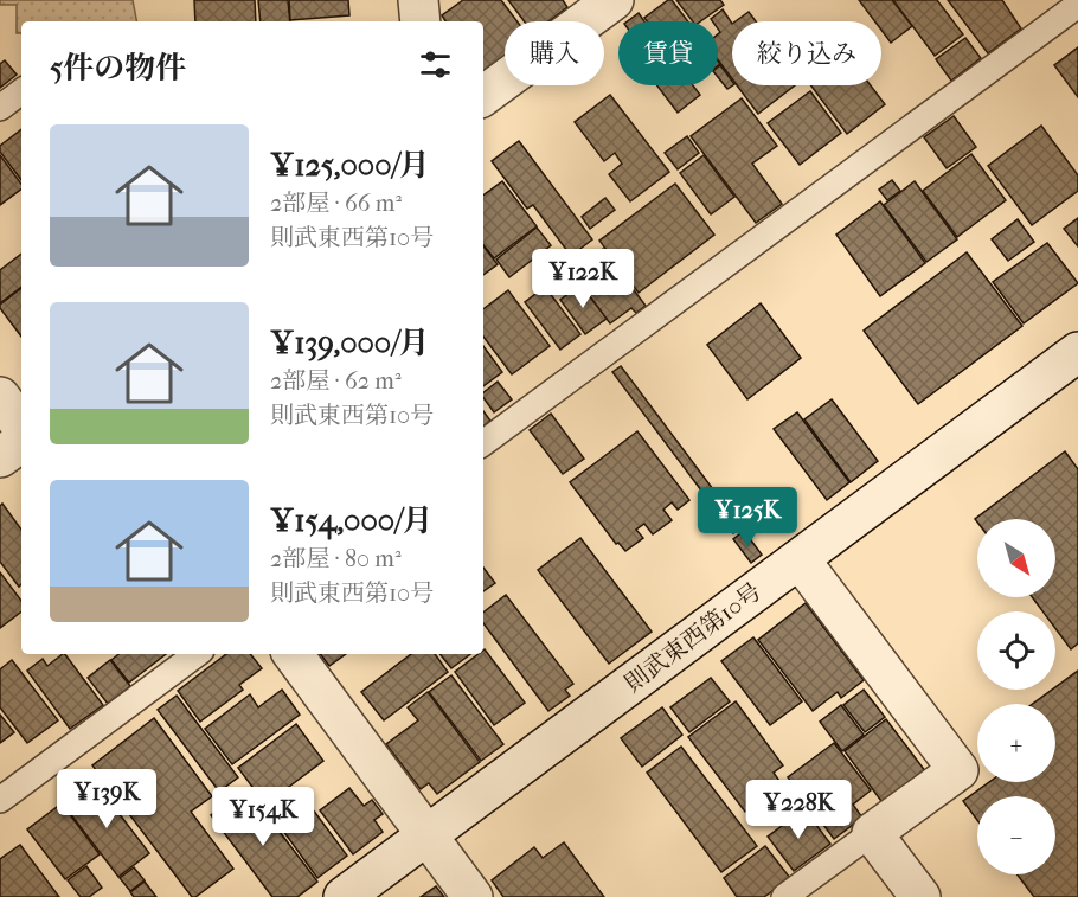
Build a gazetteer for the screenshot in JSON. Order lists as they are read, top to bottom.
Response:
{
  "streets": {
    "street": ["則武東西第10号"]
  },
  "north": "bottom right",
  "page": {
    "chip": ["購入", "賃貸", "絞り込み"],
    "heading": "5件の物件",
    "list": [
      {
        "name": "¥125,000/月",
        "note": "2部屋 · 66 m² · 則武東西第10号"
      },
      {
        "name": "¥139,000/月",
        "note": "2部屋 · 62 m² · 則武東西第10号"
      },
      {
        "name": "¥154,000/月",
        "note": "2部屋 · 80 m² · 則武東西第10号"
      }
    ],
    "price": [
      "¥122K",
      "¥125K",
      "¥139K",
      "¥228K",
      "¥154K"
    ],
    "map_buttons": ["+", "−"]
  }
}
